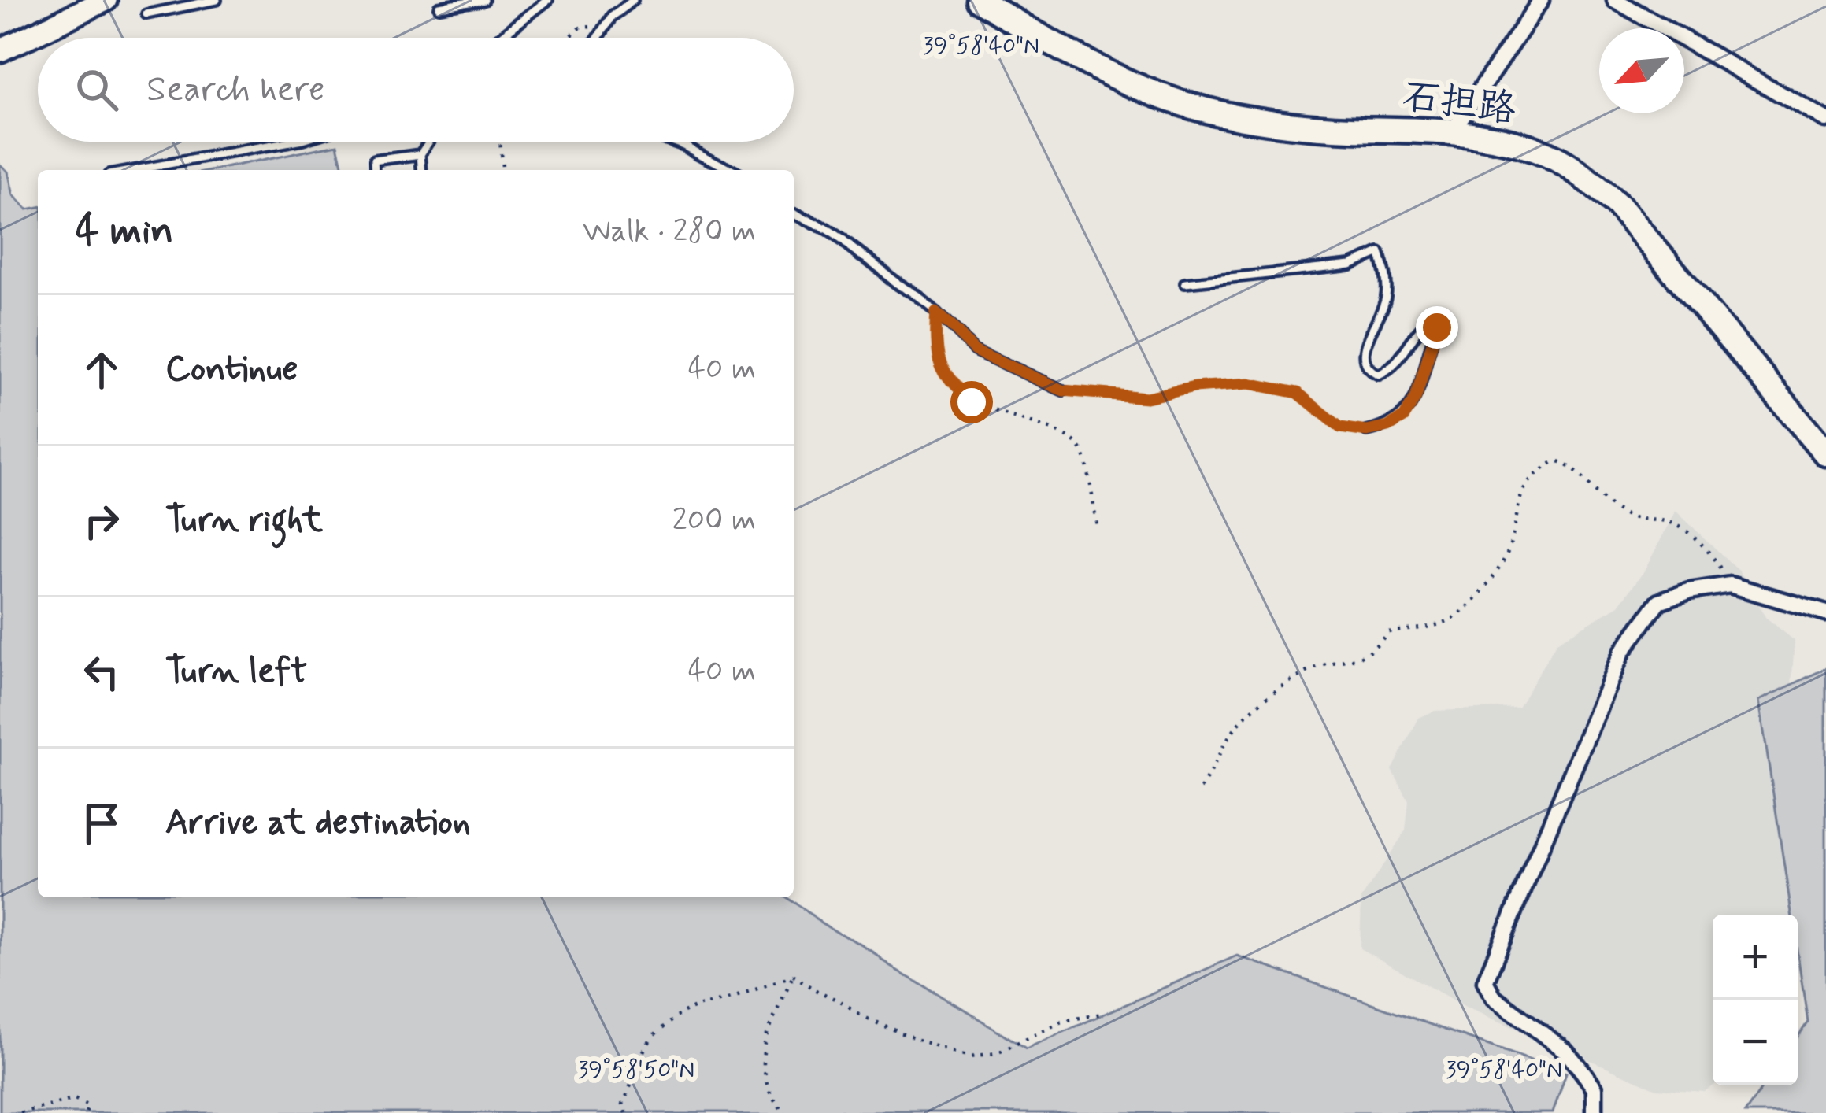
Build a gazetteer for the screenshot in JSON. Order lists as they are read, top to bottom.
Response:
{
  "streets": {
    "main road": ["石担路"]
  },
  "north": "bottom left",
  "page": {
    "search": "Search here",
    "heading": ["4 min", "Walk · 280 m"],
    "list": [
      ["Continue", "40 m"],
      ["Turn right", "200 m"],
      ["Turn left", "40 m"],
      "Arrive at destination"
    ],
    "map_buttons": ["+", "−"]
  },
  "coordinates": ["39°58'40\"N", "39°58'50\"N"]
}
